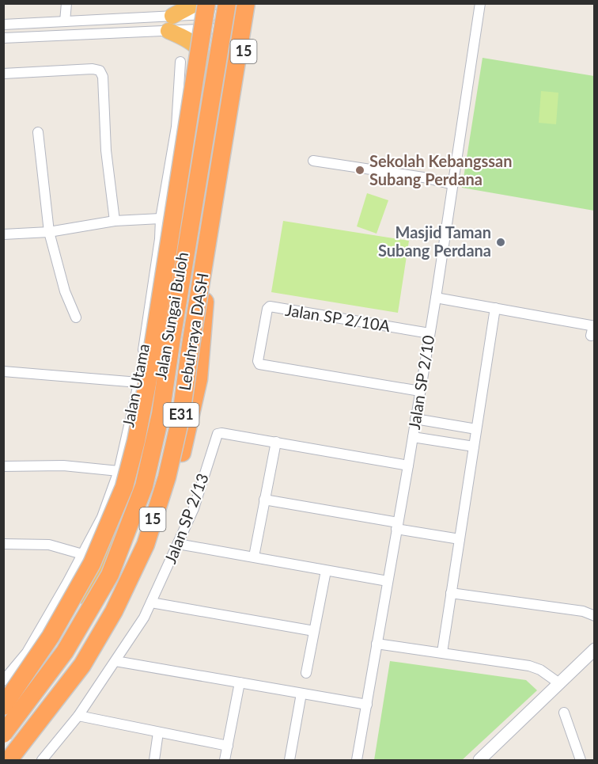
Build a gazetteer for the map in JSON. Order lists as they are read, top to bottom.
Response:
{
  "streets": {
    "highway": [
      "15",
      "Jalan Sungai Buloh",
      "Lebuhraya DASH",
      "E31"
    ],
    "street": [
      "Jalan SP 2/10A",
      "Jalan SP 2/10",
      "Jalan Utama",
      "Jalan SP 2/13"
    ]
  },
  "crossings": [
    ["15", "Jalan Sungai Buloh"],
    ["15", "Lebuhraya DASH"],
    ["Jalan Sungai Buloh", "Lebuhraya DASH"],
    ["Jalan SP 2/10A", "Jalan SP 2/10"],
    ["Jalan SP 2/10", "Jalan SP 2/13"]
  ],
  "places": ["Sekolah Kebangssan Subang Perdana", "Masjid Taman Subang Perdana"]
}
